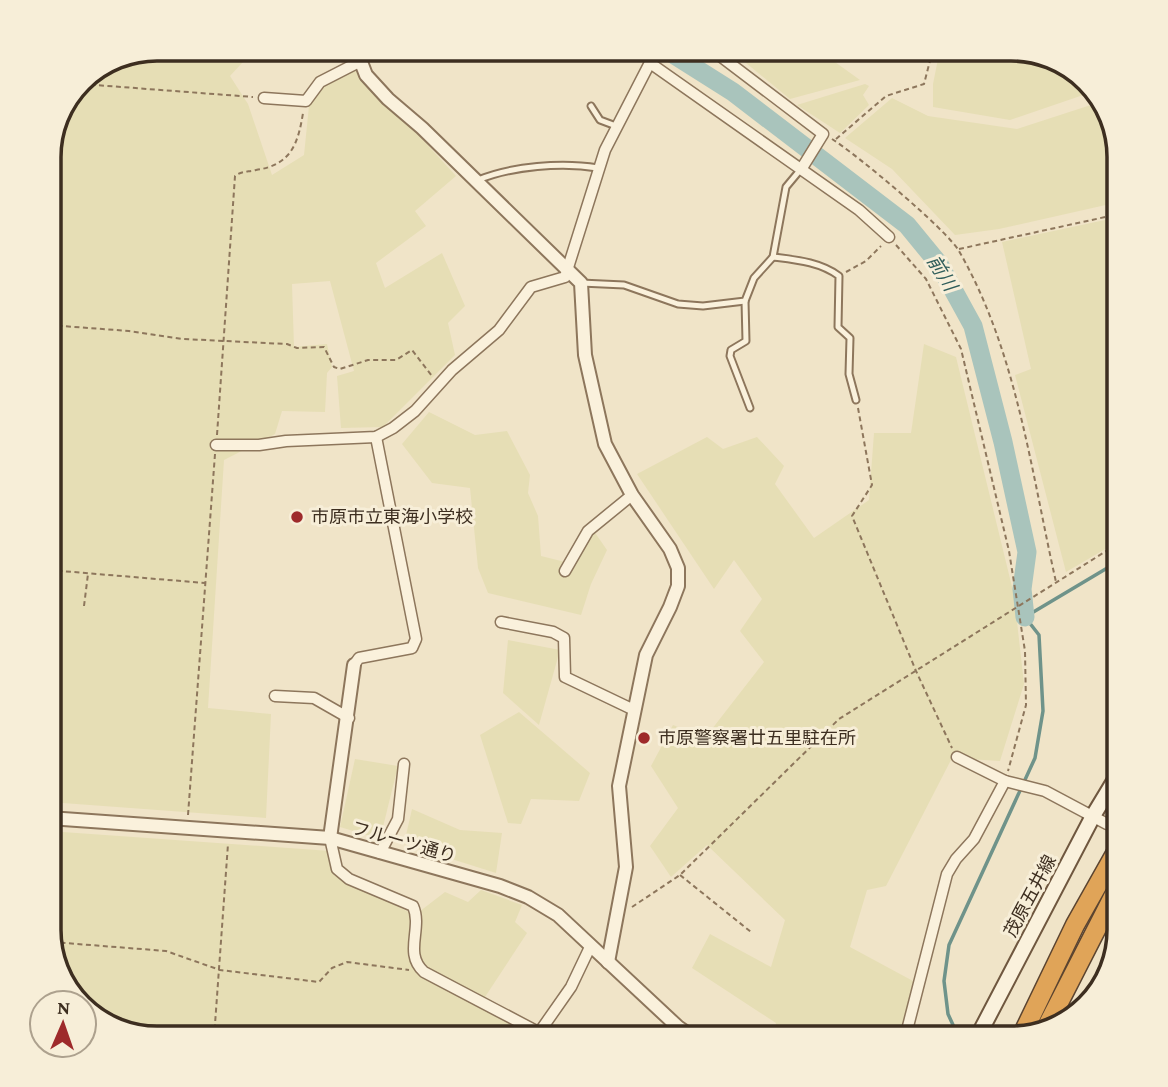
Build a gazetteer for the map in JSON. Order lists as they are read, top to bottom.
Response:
{
  "streets": {
    "main road": ["茂原五井線"],
    "street": ["フルーツ通り"]
  },
  "water": ["前川"],
  "places": ["市原市立東海小学校", "市原警察署廿五里駐在所"],
  "north": "top"
}
